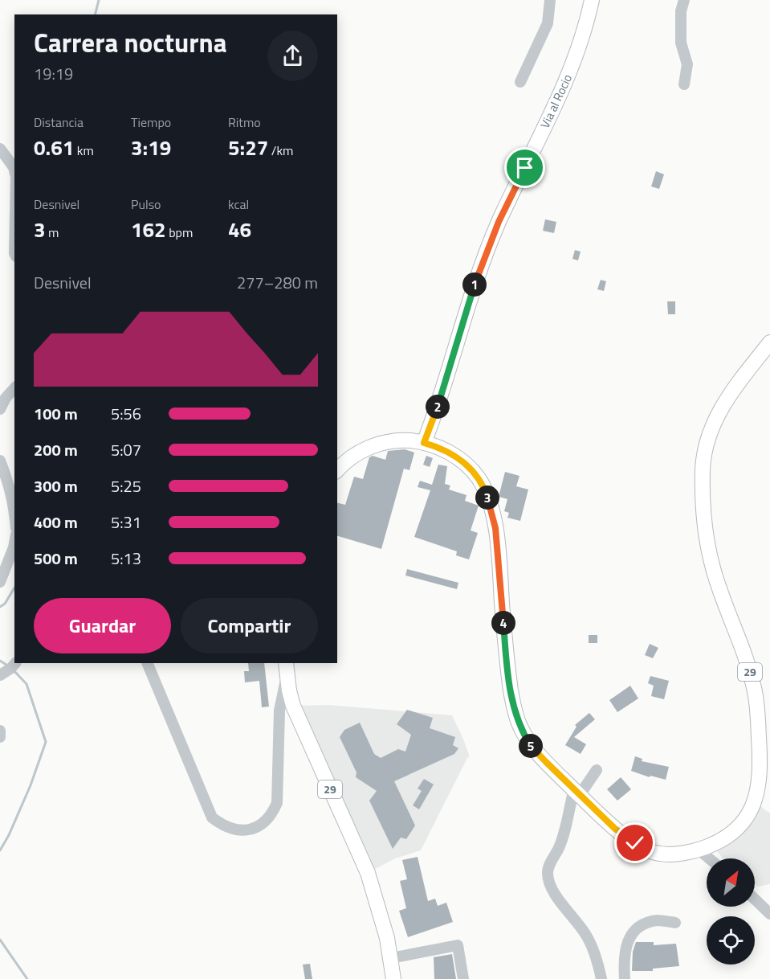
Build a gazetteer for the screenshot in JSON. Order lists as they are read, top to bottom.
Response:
{
  "streets": {
    "main road": ["Via al Rocio", "29"]
  },
  "crossings": [
    ["Via al Rocio", "29"]
  ],
  "north": "top right",
  "page": {
    "heading": ["Carrera nocturna", "19:19"],
    "stats": [
      ["Distancia", "0.61 km"],
      ["Tiempo", "3:19"],
      ["Ritmo", "5:27 /km"],
      ["Desnivel", "3 m"],
      ["Pulso", "162 bpm"],
      ["kcal", "46"]
    ],
    "chart": ["Desnivel", "277–280 m"],
    "pins": [
      "1",
      "2",
      "3",
      "4",
      "5"
    ],
    "list": [
      {
        "name": "100 m",
        "note": "5:56"
      },
      {
        "name": "200 m",
        "note": "5:07"
      },
      {
        "name": "300 m",
        "note": "5:25"
      },
      {
        "name": "400 m",
        "note": "5:31"
      },
      {
        "name": "500 m",
        "note": "5:13"
      }
    ],
    "buttons": ["Guardar", "Compartir"]
  }
}
